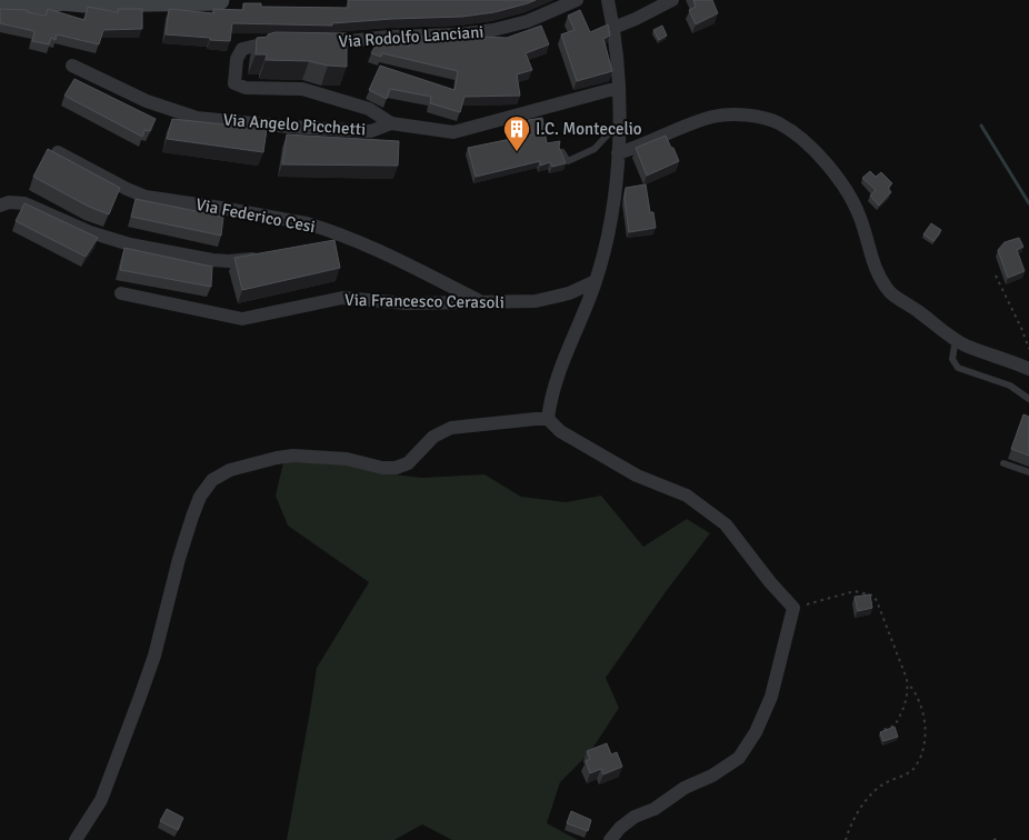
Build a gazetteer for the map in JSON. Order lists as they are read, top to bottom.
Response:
{
  "streets": {
    "street": [
      "Via Rodolfo Lanciani",
      "Via Angelo Picchetti",
      "Via Federico Cesi",
      "Via Francesco Cerasoli"
    ]
  },
  "crossings": [
    ["Via Federico Cesi", "Via Francesco Cerasoli"]
  ],
  "places": {
    "building": ["I.C. Montecelio"]
  }
}
